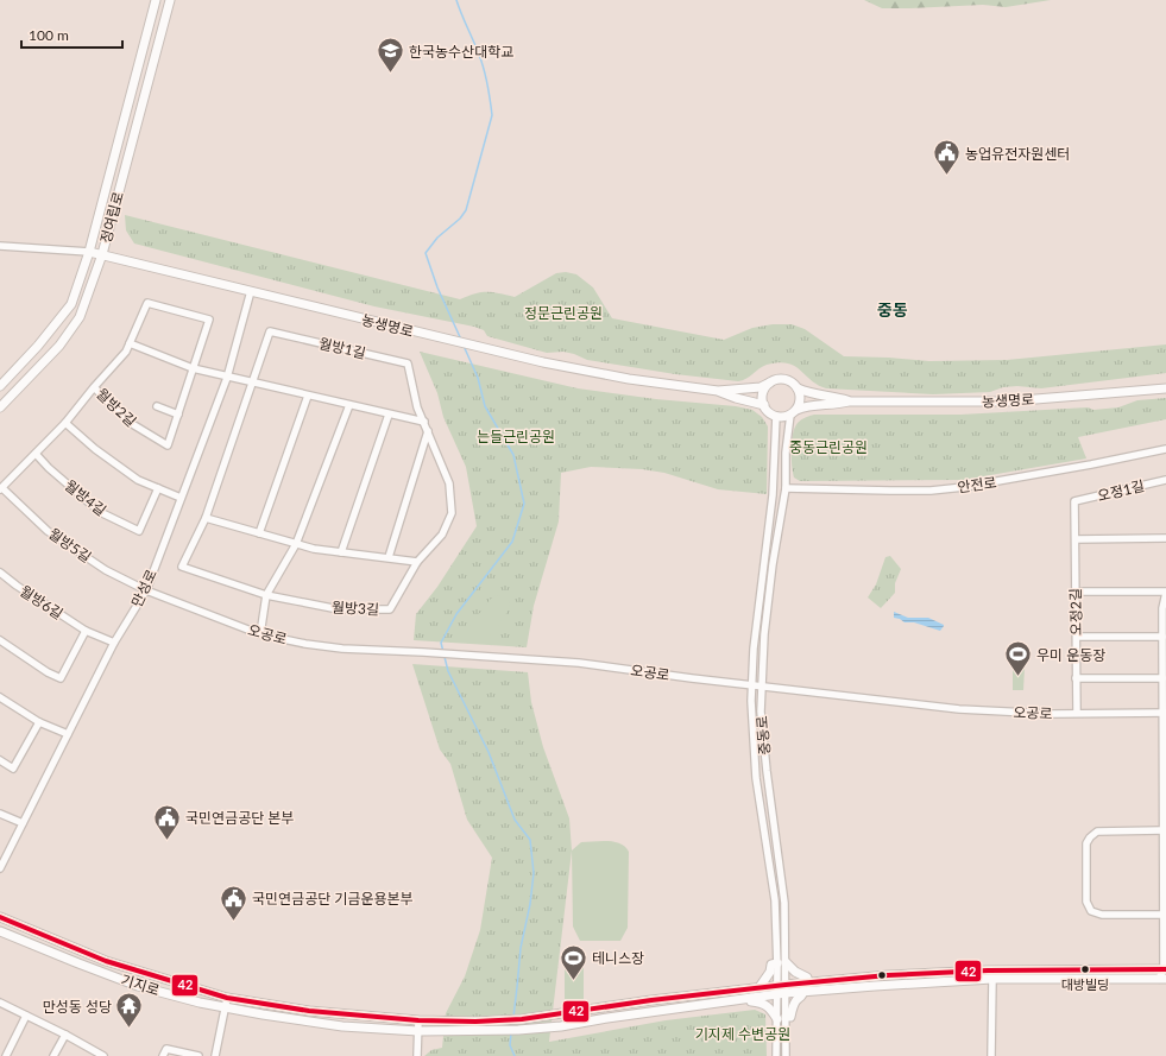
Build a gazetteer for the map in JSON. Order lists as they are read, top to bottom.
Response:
{
  "streets": {
    "street": [
      "정여립로",
      "농생명로",
      "월방1길",
      "월방2길",
      "안전로",
      "오정1길",
      "월방4길",
      "월방5길",
      "만성로",
      "월방6길",
      "월방3길",
      "오정2길",
      "오공로",
      "중동로",
      "기지로"
    ]
  },
  "crossings": [
    ["정여립로", "농생명로"],
    ["농생명로", "만성로"],
    ["월방1길", "월방3길"],
    ["안전로", "중동로"],
    ["오정1길", "오정2길"],
    ["월방4길", "월방5길"],
    ["월방5길", "만성로"],
    ["월방5길", "오공로"],
    ["만성로", "월방6길"],
    ["만성로", "오공로"],
    ["오정2길", "오공로"],
    ["오공로", "중동로"],
    ["중동로", "기지로"]
  ],
  "districts": ["중동"],
  "parks": [
    "정문근린공원",
    "는들근린공원",
    "중동근린공원",
    "기지제 수변공원"
  ],
  "places": {
    "school or university": ["한국농수산대학교"],
    "public building": ["농업유전자원센터", "국민연금공단 본부", "국민연금공단 기금운용본부"],
    "sports": ["우미 운동장", "테니스장"],
    "other": ["대방빌딩"],
    "temple": ["만성동 성당"]
  },
  "lines": ["transit line 42"],
  "scale_bar": "100 m"
}
